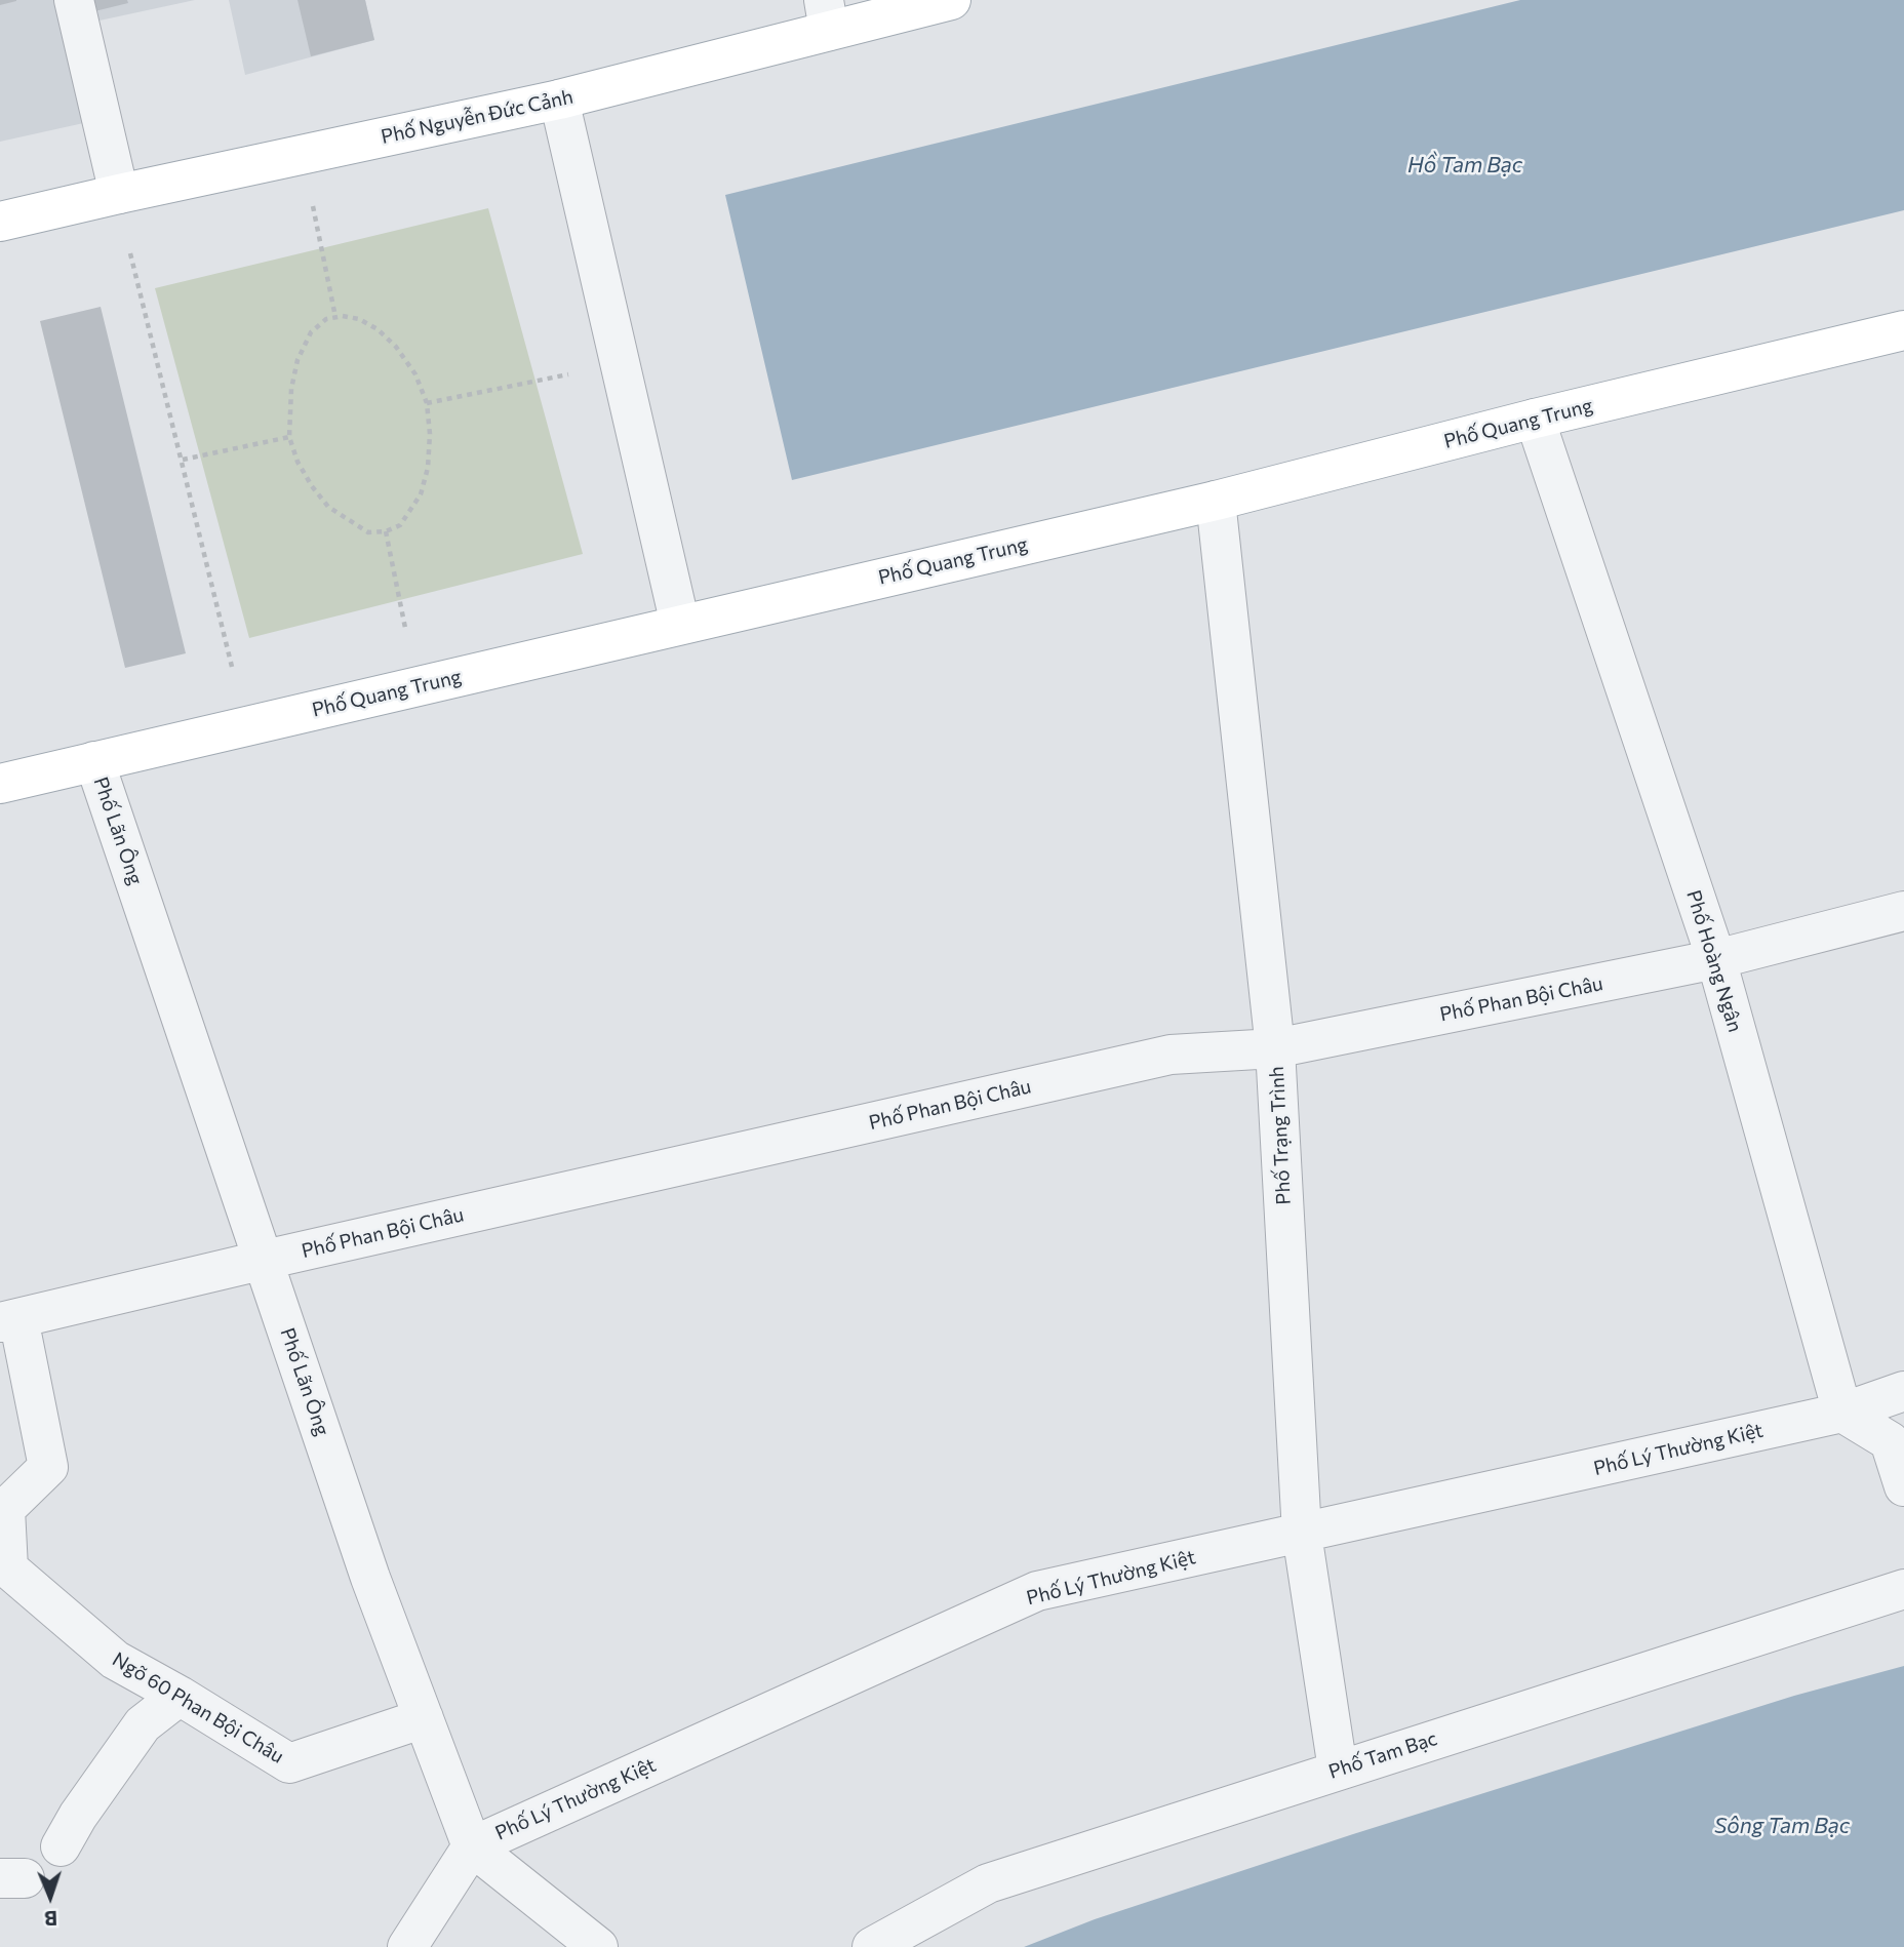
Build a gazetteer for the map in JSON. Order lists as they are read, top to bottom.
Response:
{
  "streets": {
    "main road": ["Phố Nguyễn Đức Cảnh", "Phố Quang Trung"],
    "street": [
      "Phố Lãn Ông",
      "Phố Hoàng Ngân",
      "Phố Phan Bội Châu",
      "Phố Trạng Trình",
      "Phố Lý Thường Kiệt",
      "Ngõ 60 Phan Bội Châu",
      "Phố Tam Bạc"
    ]
  },
  "crossings": [
    ["Phố Quang Trung", "Phố Lãn Ông"],
    ["Phố Quang Trung", "Phố Hoàng Ngân"],
    ["Phố Quang Trung", "Phố Trạng Trình"],
    ["Phố Lãn Ông", "Phố Phan Bội Châu"],
    ["Phố Lãn Ông", "Phố Lý Thường Kiệt"],
    ["Phố Lãn Ông", "Ngõ 60 Phan Bội Châu"],
    ["Phố Hoàng Ngân", "Phố Phan Bội Châu"],
    ["Phố Hoàng Ngân", "Phố Lý Thường Kiệt"],
    ["Phố Phan Bội Châu", "Phố Trạng Trình"],
    ["Phố Phan Bội Châu", "Ngõ 60 Phan Bội Châu"],
    ["Phố Trạng Trình", "Phố Lý Thường Kiệt"],
    ["Phố Trạng Trình", "Phố Tam Bạc"]
  ],
  "water": ["Hồ Tam Bạc", "Sông Tam Bạc"],
  "north": "bottom"
}
